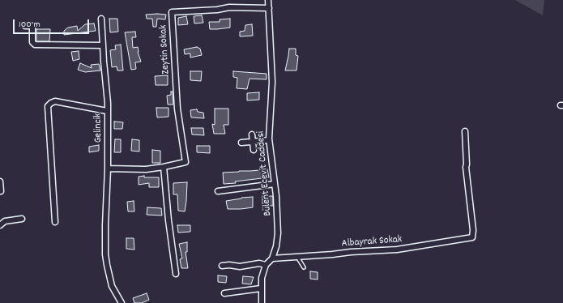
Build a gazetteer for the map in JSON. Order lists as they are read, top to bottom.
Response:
{
  "streets": {
    "street": [
      "Zeytin Sokak",
      "Gelincik",
      "Bülent Ecevit Caddesi",
      "Albayrak Sokak"
    ]
  },
  "crossings": [
    ["Zeytin Sokak", "Bülent Ecevit Caddesi"],
    ["Bülent Ecevit Caddesi", "Albayrak Sokak"]
  ],
  "scale_bar": "100 m"
}
